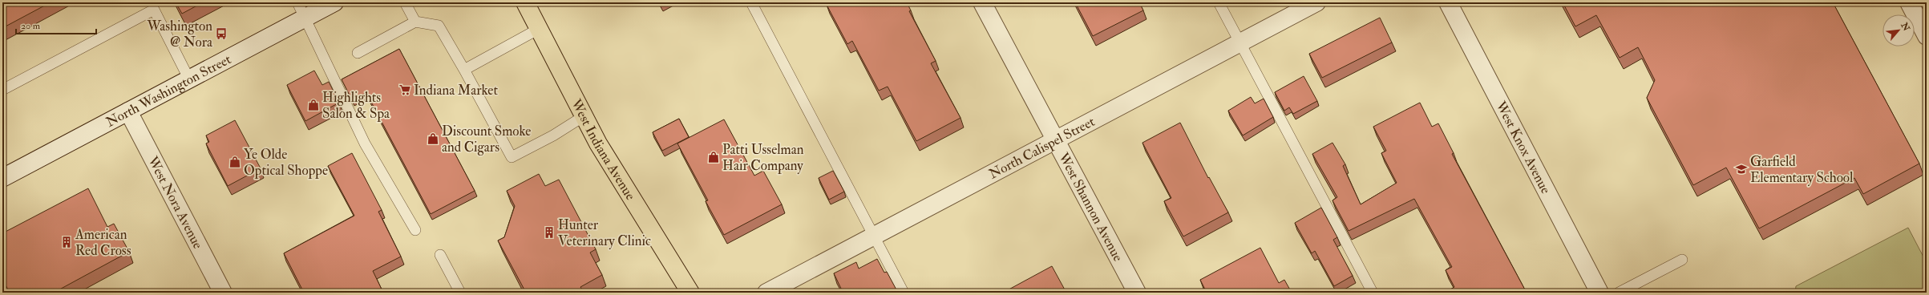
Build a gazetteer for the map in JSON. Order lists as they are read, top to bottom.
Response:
{
  "streets": {
    "main road": ["West Indiana Avenue"],
    "street": [
      "North Washington Street",
      "North Calispel Street",
      "West Knox Avenue",
      "West Nora Avenue",
      "West Shannon Avenue"
    ]
  },
  "crossings": [
    ["North Washington Street", "West Nora Avenue"],
    ["North Calispel Street", "West Shannon Avenue"]
  ],
  "places": {
    "bus stop": ["Washington @ Nora"],
    "supermarket": ["Indiana Market"],
    "shop": [
      "Highlights Salon & Spa",
      "Discount Smoke and Cigars",
      "Patti Usselman Hair Company",
      "Ye Olde Optical Shoppe"
    ],
    "school or university": ["Garfield Elementary School"],
    "building": ["Hunter Veterinary Clinic", "American Red Cross"]
  },
  "scale_bar": "20 m",
  "north": "top right"
}
